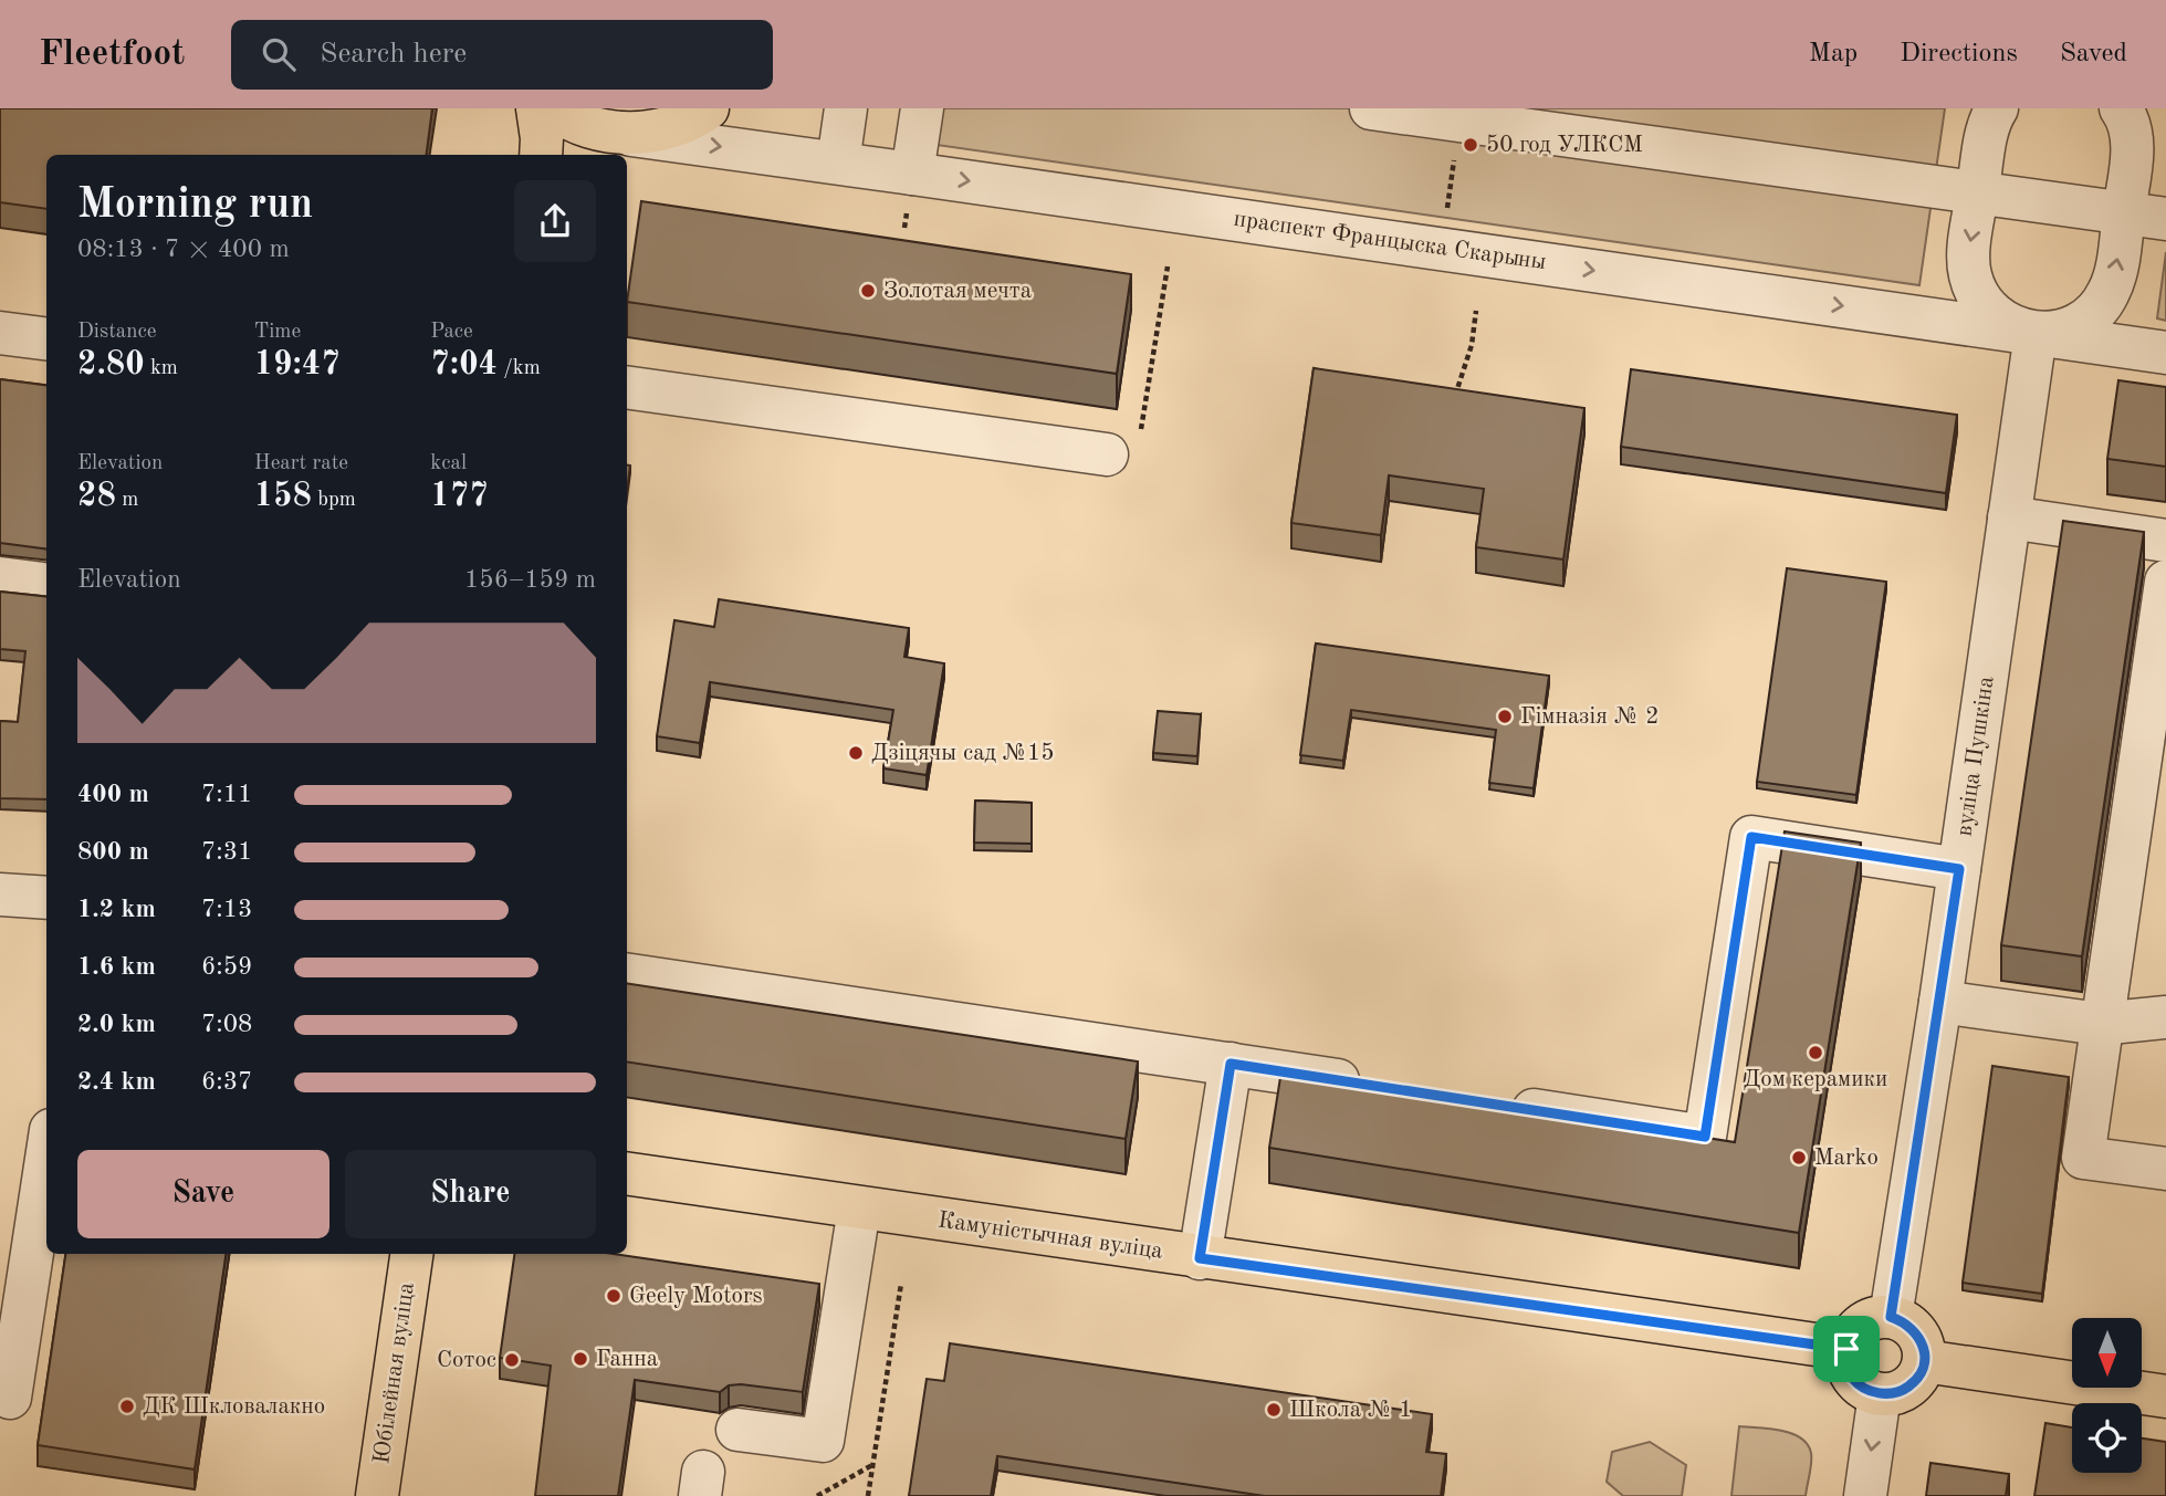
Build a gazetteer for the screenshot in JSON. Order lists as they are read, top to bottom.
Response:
{
  "streets": {
    "main road": ["Камуністычная вуліца", "Юбілейная вуліца"],
    "street": ["праспект Францыска Скарыны", "вуліца Пушкіна"]
  },
  "crossings": [
    ["праспект Францыска Скарыны", "вуліца Пушкіна"],
    ["вуліца Пушкіна", "Камуністычная вуліца"]
  ],
  "places": [
    "50 год УЛКСМ",
    "Золотая мечта",
    "Гімназія № 2",
    "Дзіцячы сад №15",
    "Дом керамики",
    "Marko",
    "Geely Motors",
    "Ганна",
    "Сотос",
    "ДК Шкловалакно",
    "Школа № 1"
  ],
  "north": "bottom",
  "page": {
    "header": "Fleetfoot",
    "search": "Search here",
    "nav": ["Map", "Directions", "Saved"],
    "heading": ["Morning run", "08:13 · 7 × 400 m"],
    "stats": [
      ["Distance", "2.80 km"],
      ["Time", "19:47"],
      ["Pace", "7:04 /km"],
      ["Elevation", "28 m"],
      ["Heart rate", "158 bpm"],
      ["kcal", "177"]
    ],
    "chart": ["Elevation", "156–159 m"],
    "list": [
      {
        "name": "400 m",
        "note": "7:11"
      },
      {
        "name": "800 m",
        "note": "7:31"
      },
      {
        "name": "1.2 km",
        "note": "7:13"
      },
      {
        "name": "1.6 km",
        "note": "6:59"
      },
      {
        "name": "2.0 km",
        "note": "7:08"
      },
      {
        "name": "2.4 km",
        "note": "6:37"
      }
    ],
    "buttons": ["Save", "Share"]
  }
}
